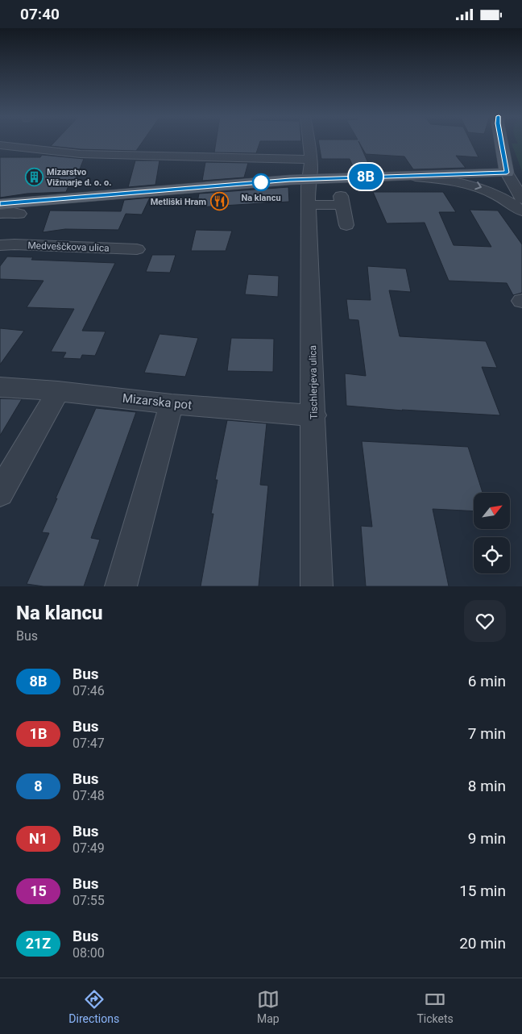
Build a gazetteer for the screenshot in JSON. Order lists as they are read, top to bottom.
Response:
{
  "streets": {
    "street": ["Medveščkova ulica", "Tischlerjeva ulica", "Mizarska pot"]
  },
  "crossings": [
    ["Tischlerjeva ulica", "Mizarska pot"]
  ],
  "places": {
    "building": ["Mizarstvo Vižmarje d. o. o."],
    "other": ["Na klancu"],
    "restaurant": ["Metliški Hram"]
  },
  "lines": ["bus line 8B"],
  "north": "top right",
  "page": {
    "status": "07:40",
    "on_map": "8B",
    "heading": ["Na klancu", "Bus"],
    "list": [
      {
        "mark": "8B",
        "name": "Bus",
        "note": "07:46",
        "value": "6 min"
      },
      {
        "mark": "1B",
        "name": "Bus",
        "note": "07:47",
        "value": "7 min"
      },
      {
        "mark": "8",
        "name": "Bus",
        "note": "07:48",
        "value": "8 min"
      },
      {
        "mark": "N1",
        "name": "Bus",
        "note": "07:49",
        "value": "9 min"
      },
      {
        "mark": "15",
        "name": "Bus",
        "note": "07:55",
        "value": "15 min"
      },
      {
        "mark": "21Z",
        "name": "Bus",
        "note": "08:00",
        "value": "20 min"
      }
    ],
    "tabs": ["Directions", "Map", "Tickets"]
  }
}
